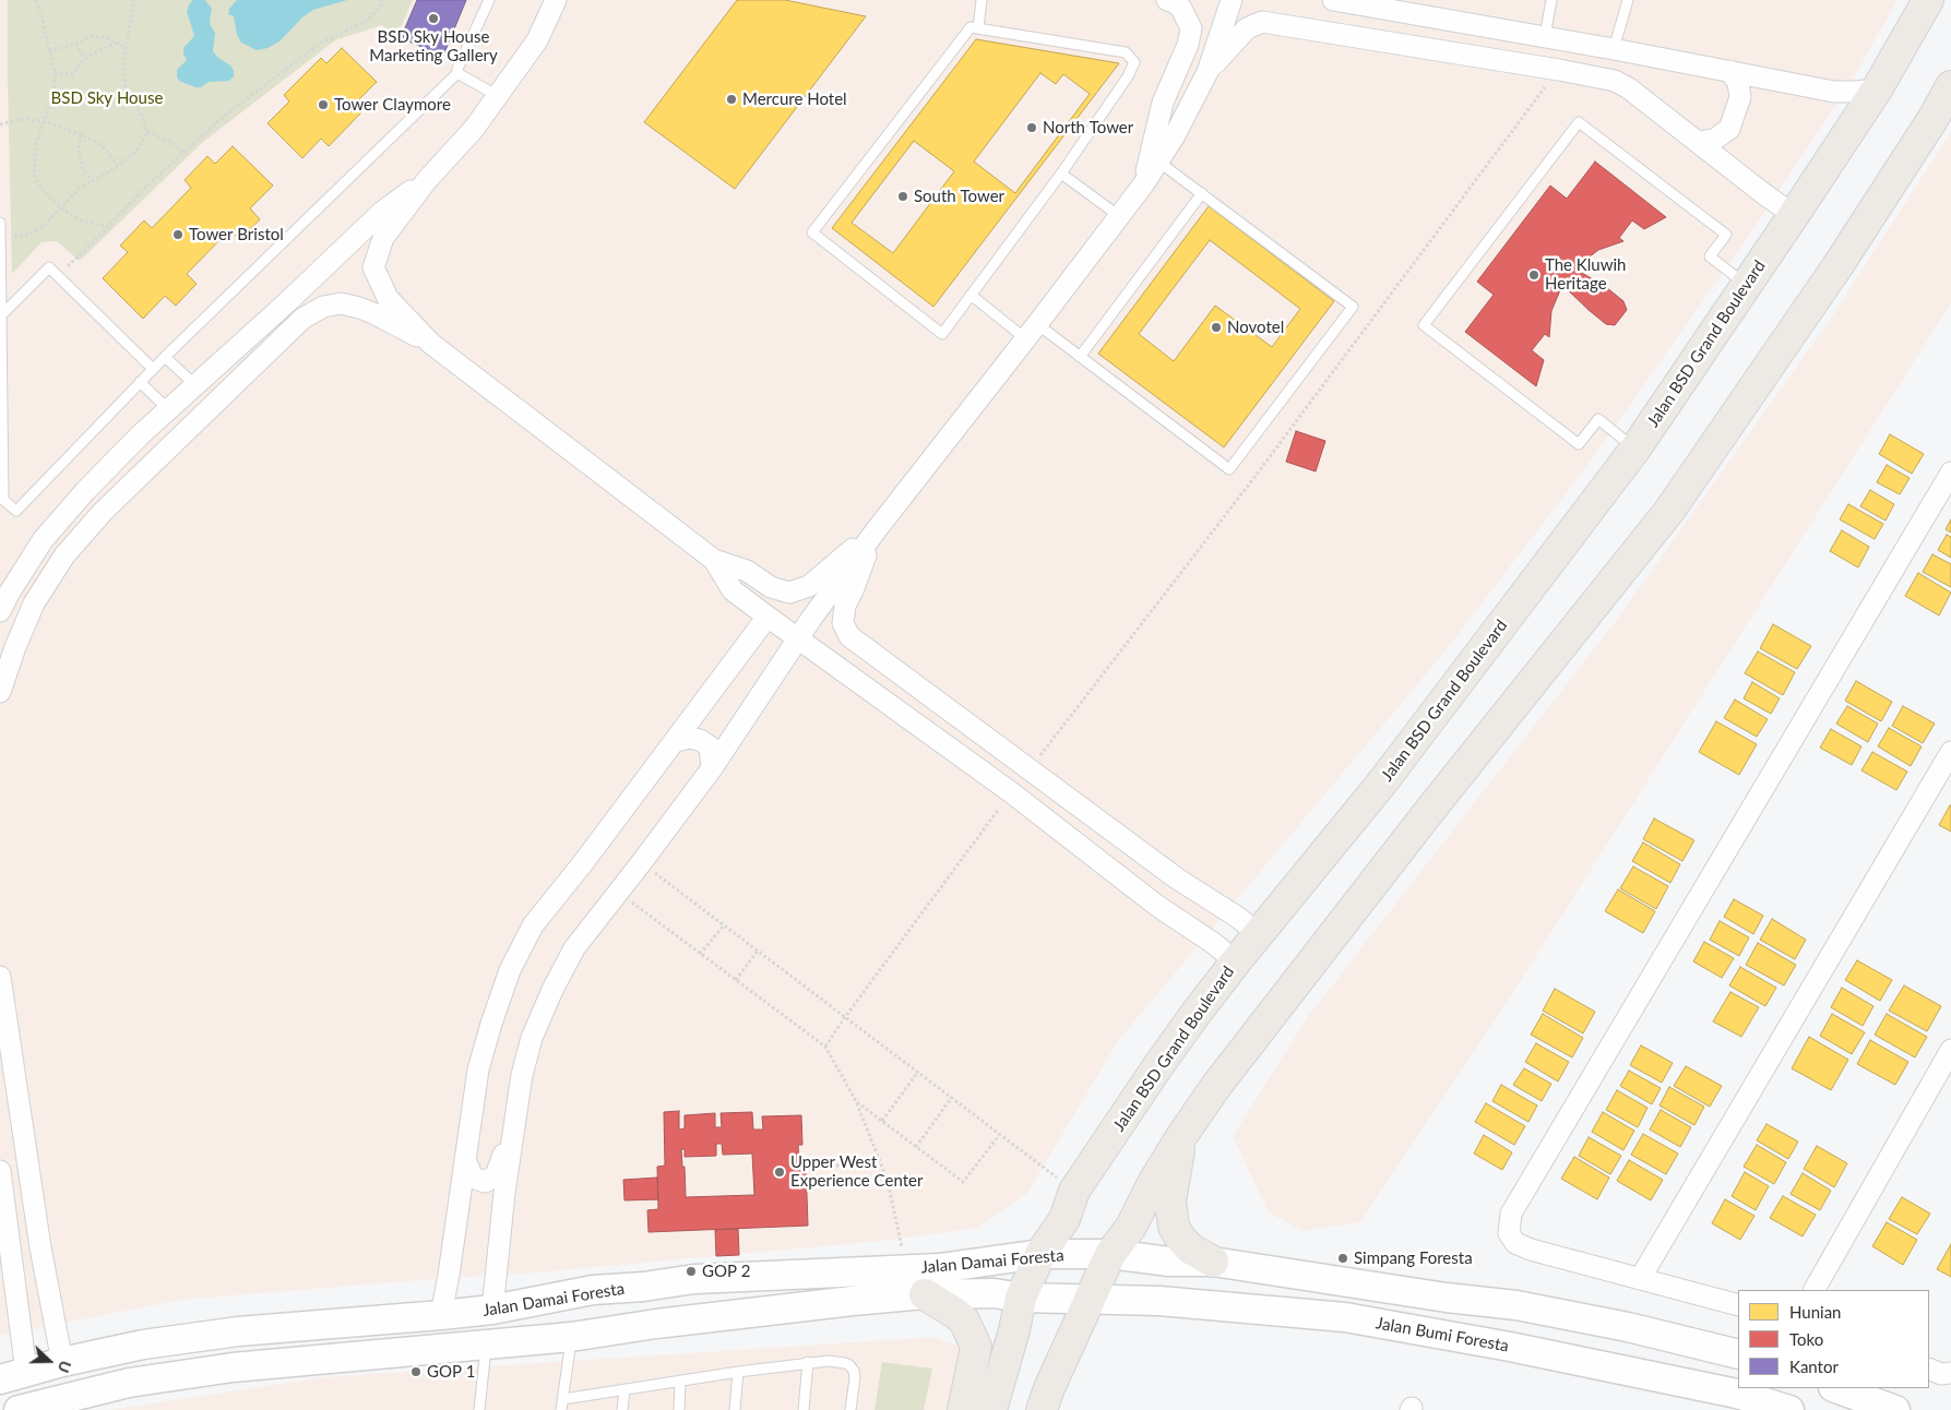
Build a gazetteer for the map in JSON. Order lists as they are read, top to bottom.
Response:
{
  "streets": {
    "main road": ["Jalan BSD Grand Boulevard", "Jalan Damai Foresta", "Jalan Bumi Foresta"]
  },
  "crossings": [
    ["Jalan BSD Grand Boulevard", "Jalan Damai Foresta"],
    ["Jalan Damai Foresta", "Jalan Bumi Foresta"]
  ],
  "parks": ["BSD Sky House"],
  "places": [
    "BSD Sky House Marketing Gallery",
    "Mercure Hotel",
    "Tower Claymore",
    "North Tower",
    "South Tower",
    "Tower Bristol",
    "The Kluwih Heritage",
    "Novotel",
    "Upper West Experience Center",
    "Simpang Foresta",
    "GOP 2",
    "GOP 1"
  ],
  "legend": ["Hunian", "Toko", "Kantor"],
  "north": "right"
}
